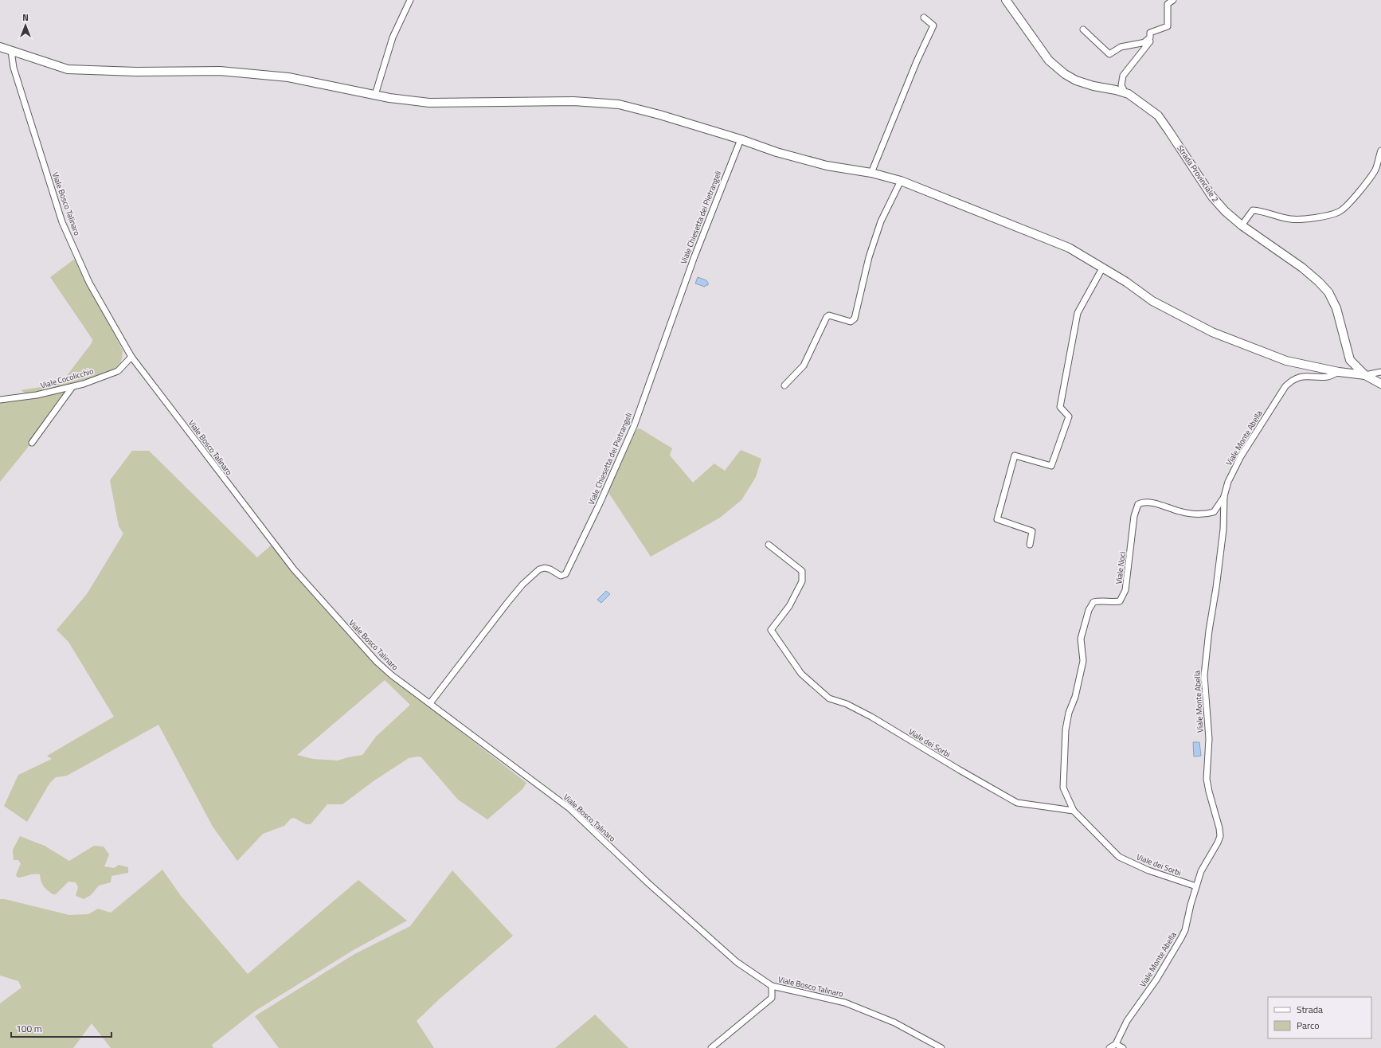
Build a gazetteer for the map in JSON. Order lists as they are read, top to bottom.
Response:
{
  "streets": {
    "main road": ["Strada Provinciale 2"],
    "street": [
      "Viale Bosco Talinaro",
      "Viale Chiesetta dei Pietrangeli",
      "Viale Cocolicchio",
      "Viale Monte Abella",
      "Viale Noci",
      "Viale dei Sorbi"
    ]
  },
  "crossings": [
    ["Viale Bosco Talinaro", "Viale Chiesetta dei Pietrangeli"],
    ["Viale Bosco Talinaro", "Viale Cocolicchio"],
    ["Viale Monte Abella", "Viale Noci"],
    ["Viale Monte Abella", "Viale dei Sorbi"],
    ["Viale Noci", "Viale dei Sorbi"]
  ],
  "legend": ["Strada", "Parco"],
  "scale_bar": "100 m",
  "north": "top"
}
